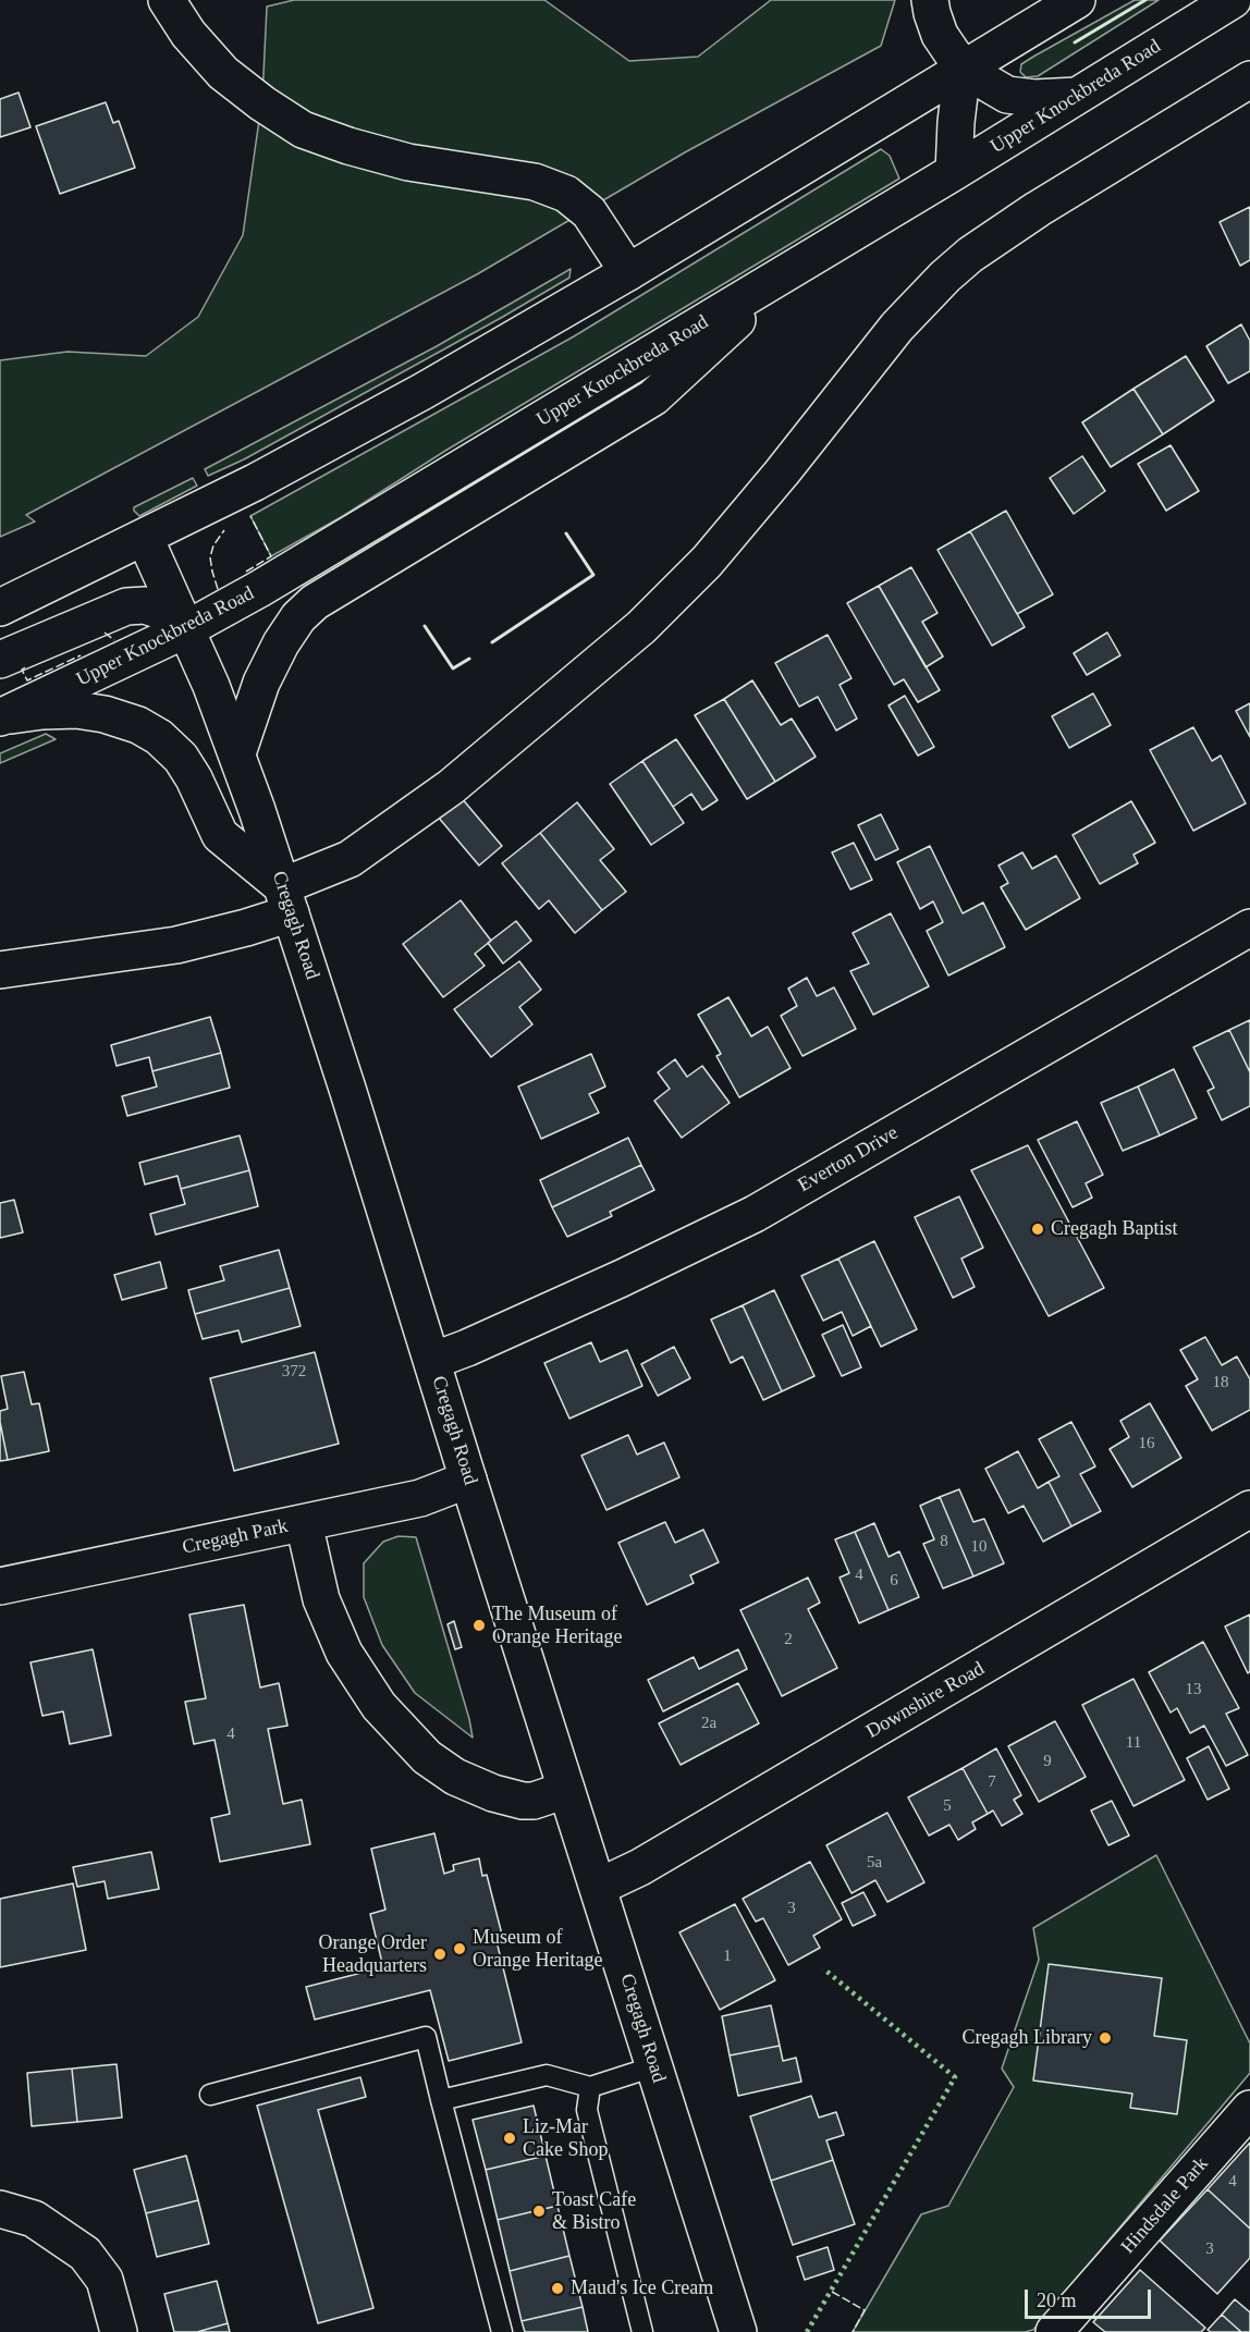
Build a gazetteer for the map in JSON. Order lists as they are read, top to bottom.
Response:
{
  "streets": {
    "main road": [
      "Upper Knockbreda Road",
      "Cregagh Road",
      "Everton Drive",
      "Cregagh Park",
      "Downshire Road",
      "Hindsdale Park"
    ]
  },
  "crossings": [
    ["Upper Knockbreda Road", "Cregagh Road"],
    ["Cregagh Road", "Everton Drive"],
    ["Cregagh Road", "Cregagh Park"],
    ["Cregagh Road", "Downshire Road"]
  ],
  "places": [
    "Cregagh Baptist",
    "The Museum of Orange Heritage",
    "Museum of Orange Heritage",
    "Orange Order Headquarters",
    "Cregagh Library",
    "Liz-Mar Cake Shop",
    "Toast Cafe & Bistro",
    "Maud's Ice Cream"
  ],
  "house_numbers": [
    "372",
    "18",
    "16",
    "8",
    "10",
    "4",
    "6",
    "2",
    "13",
    "2a",
    "4",
    "11",
    "9",
    "7",
    "5",
    "5a",
    "3",
    "1",
    "4",
    "3"
  ],
  "scale_bar": "20 m"
}
